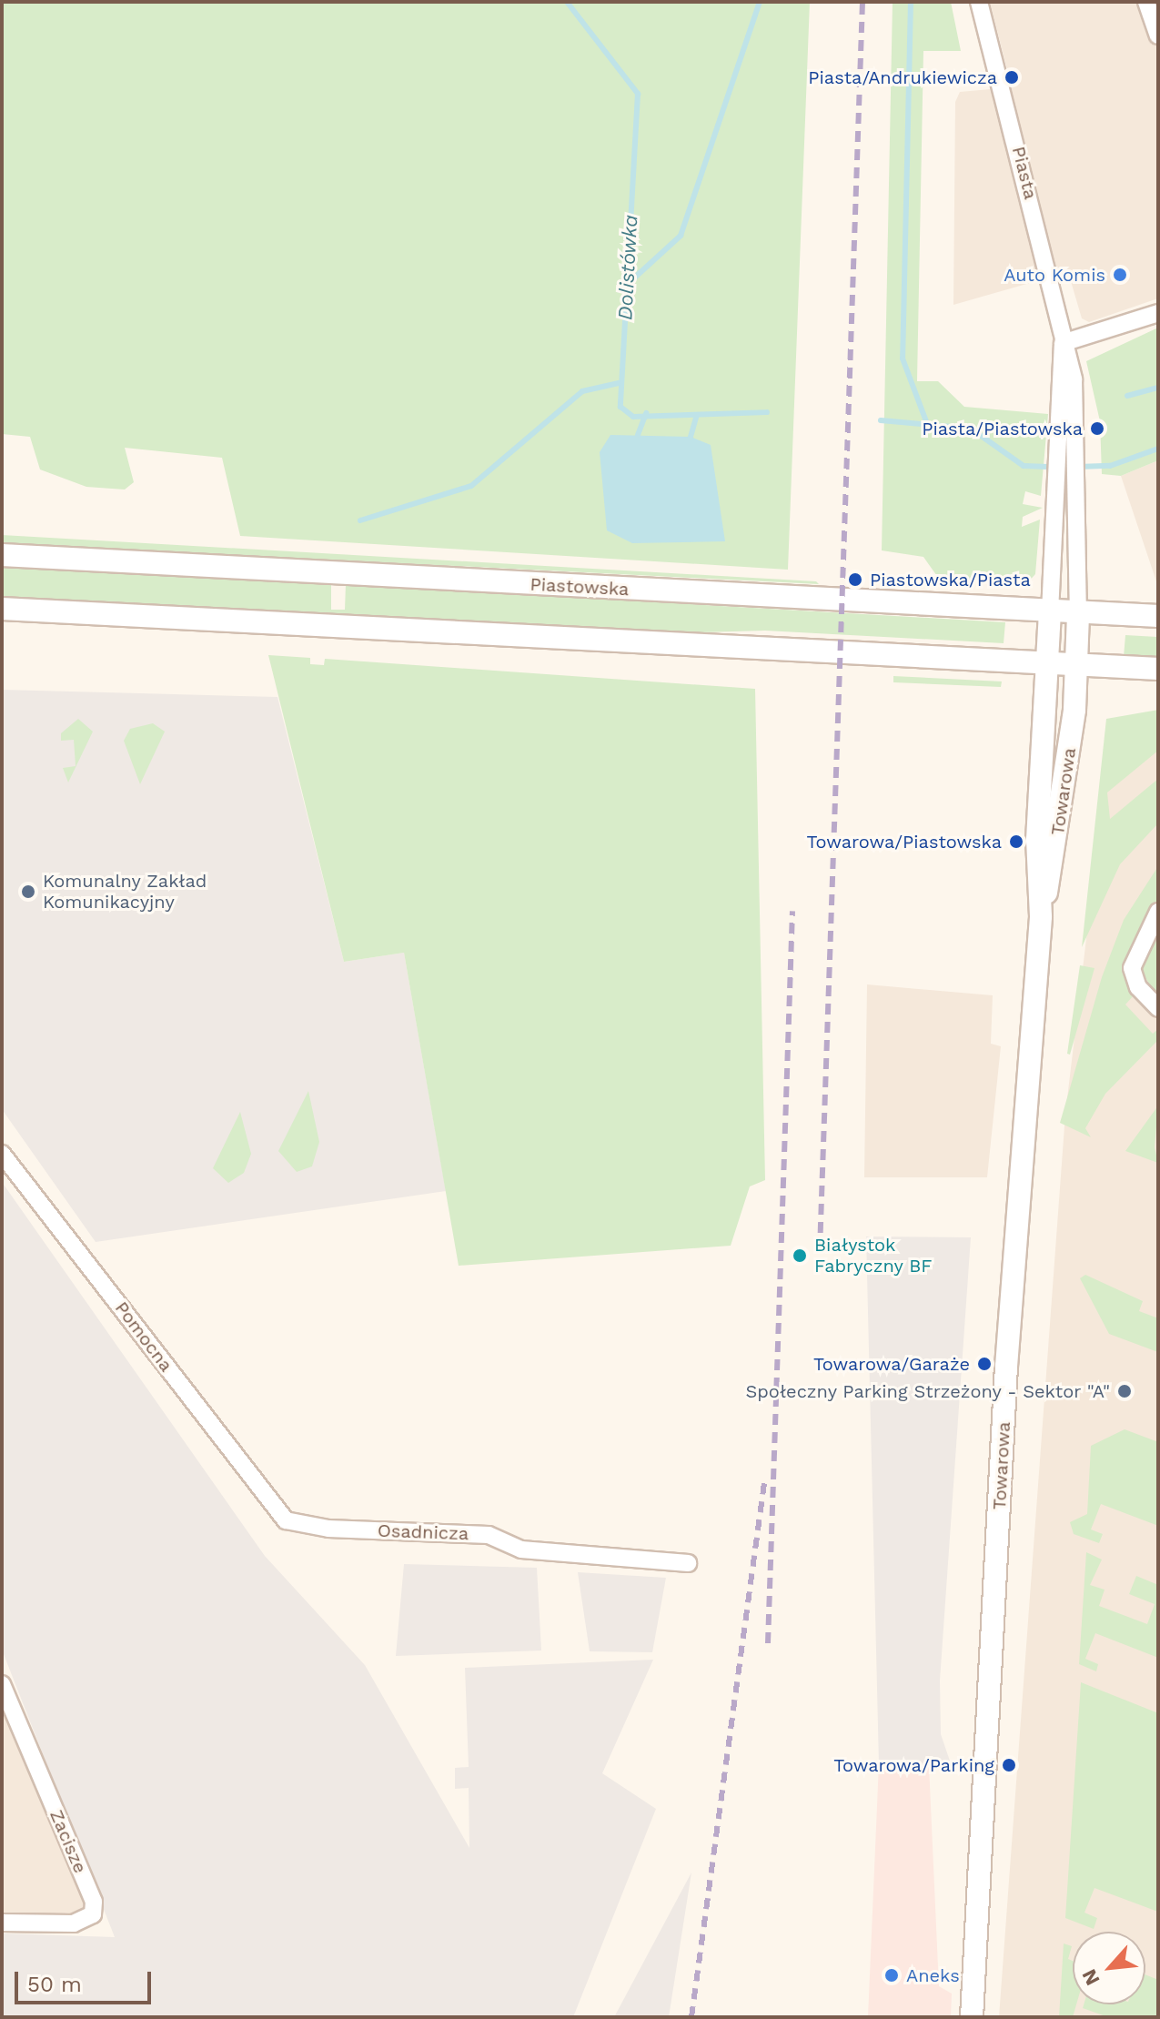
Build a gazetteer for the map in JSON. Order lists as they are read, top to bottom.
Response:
{
  "streets": {
    "main road": ["Piastowska", "Towarowa"],
    "street": [
      "Piasta",
      "Pomocna",
      "Osadnicza",
      "Zacisze"
    ]
  },
  "crossings": [
    ["Piasta", "Piastowska"],
    ["Piasta", "Towarowa"],
    ["Piastowska", "Towarowa"],
    ["Pomocna", "Osadnicza"]
  ],
  "water": ["Dolistówka"],
  "places": [
    "Piasta/Andrukiewicza",
    "Auto Komis",
    "Piasta/Piastowska",
    "Piastowska/Piasta",
    "Towarowa/Piastowska",
    "Komunalny Zakład Komunikacyjny",
    "Białystok Fabryczny BF",
    "Towarowa/Garaże",
    "Społeczny Parking Strzeżony - Sektor \"A\"",
    "Towarowa/Parking",
    "Aneks"
  ],
  "scale_bar": "50 m",
  "north": "bottom left"
}
